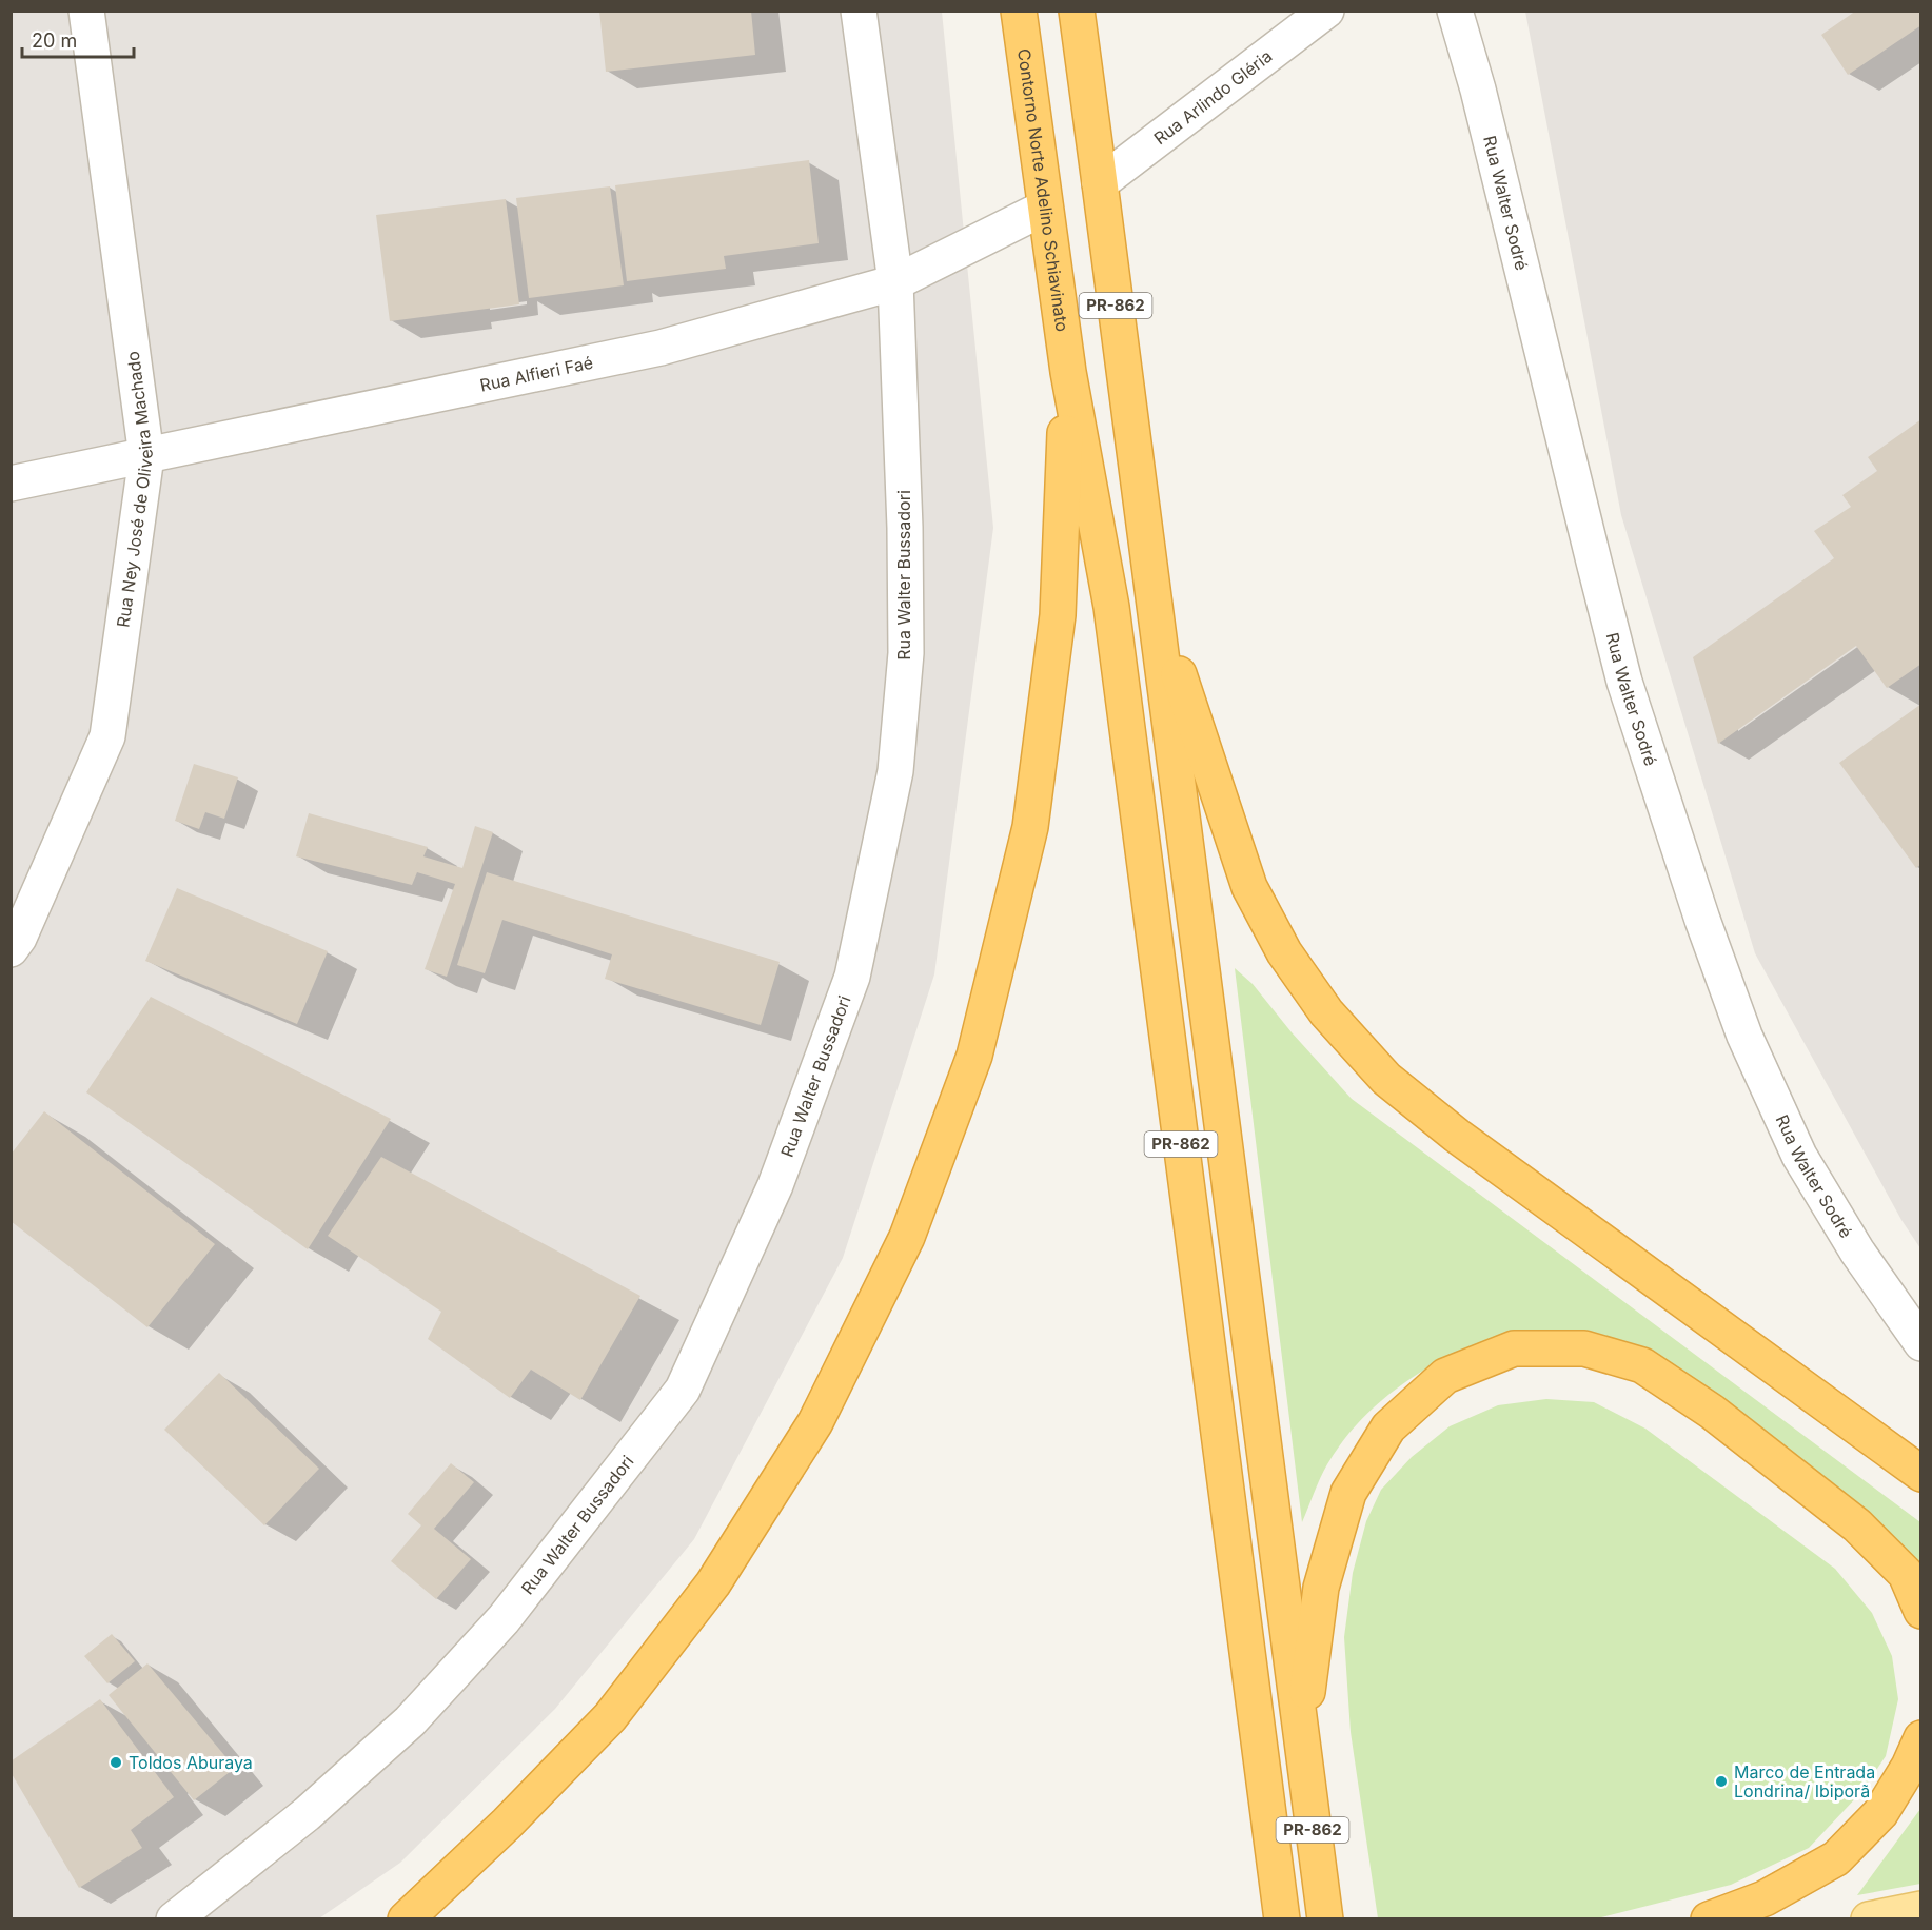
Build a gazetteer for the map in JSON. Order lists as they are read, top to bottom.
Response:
{
  "streets": {
    "highway": ["Contorno Norte Adelino Schiavinato", "PR-862"],
    "street": [
      "Rua Arlindo Gléria",
      "Rua Walter Sodré",
      "Rua Alfieri Faé",
      "Rua Ney José de Oliveira Machado",
      "Rua Walter Bussadori"
    ]
  },
  "crossings": [
    ["Rua Arlindo Gléria", "PR-862"],
    ["Contorno Norte Adelino Schiavinato", "PR-862"],
    ["Contorno Norte Adelino Schiavinato", "Rua Alfieri Faé"],
    ["Rua Alfieri Faé", "Rua Ney José de Oliveira Machado"],
    ["Rua Alfieri Faé", "Rua Walter Bussadori"]
  ],
  "places": ["Toldos Aburaya", "Marco de Entrada Londrina/ Ibiporã"],
  "scale_bar": "20 m"
}
